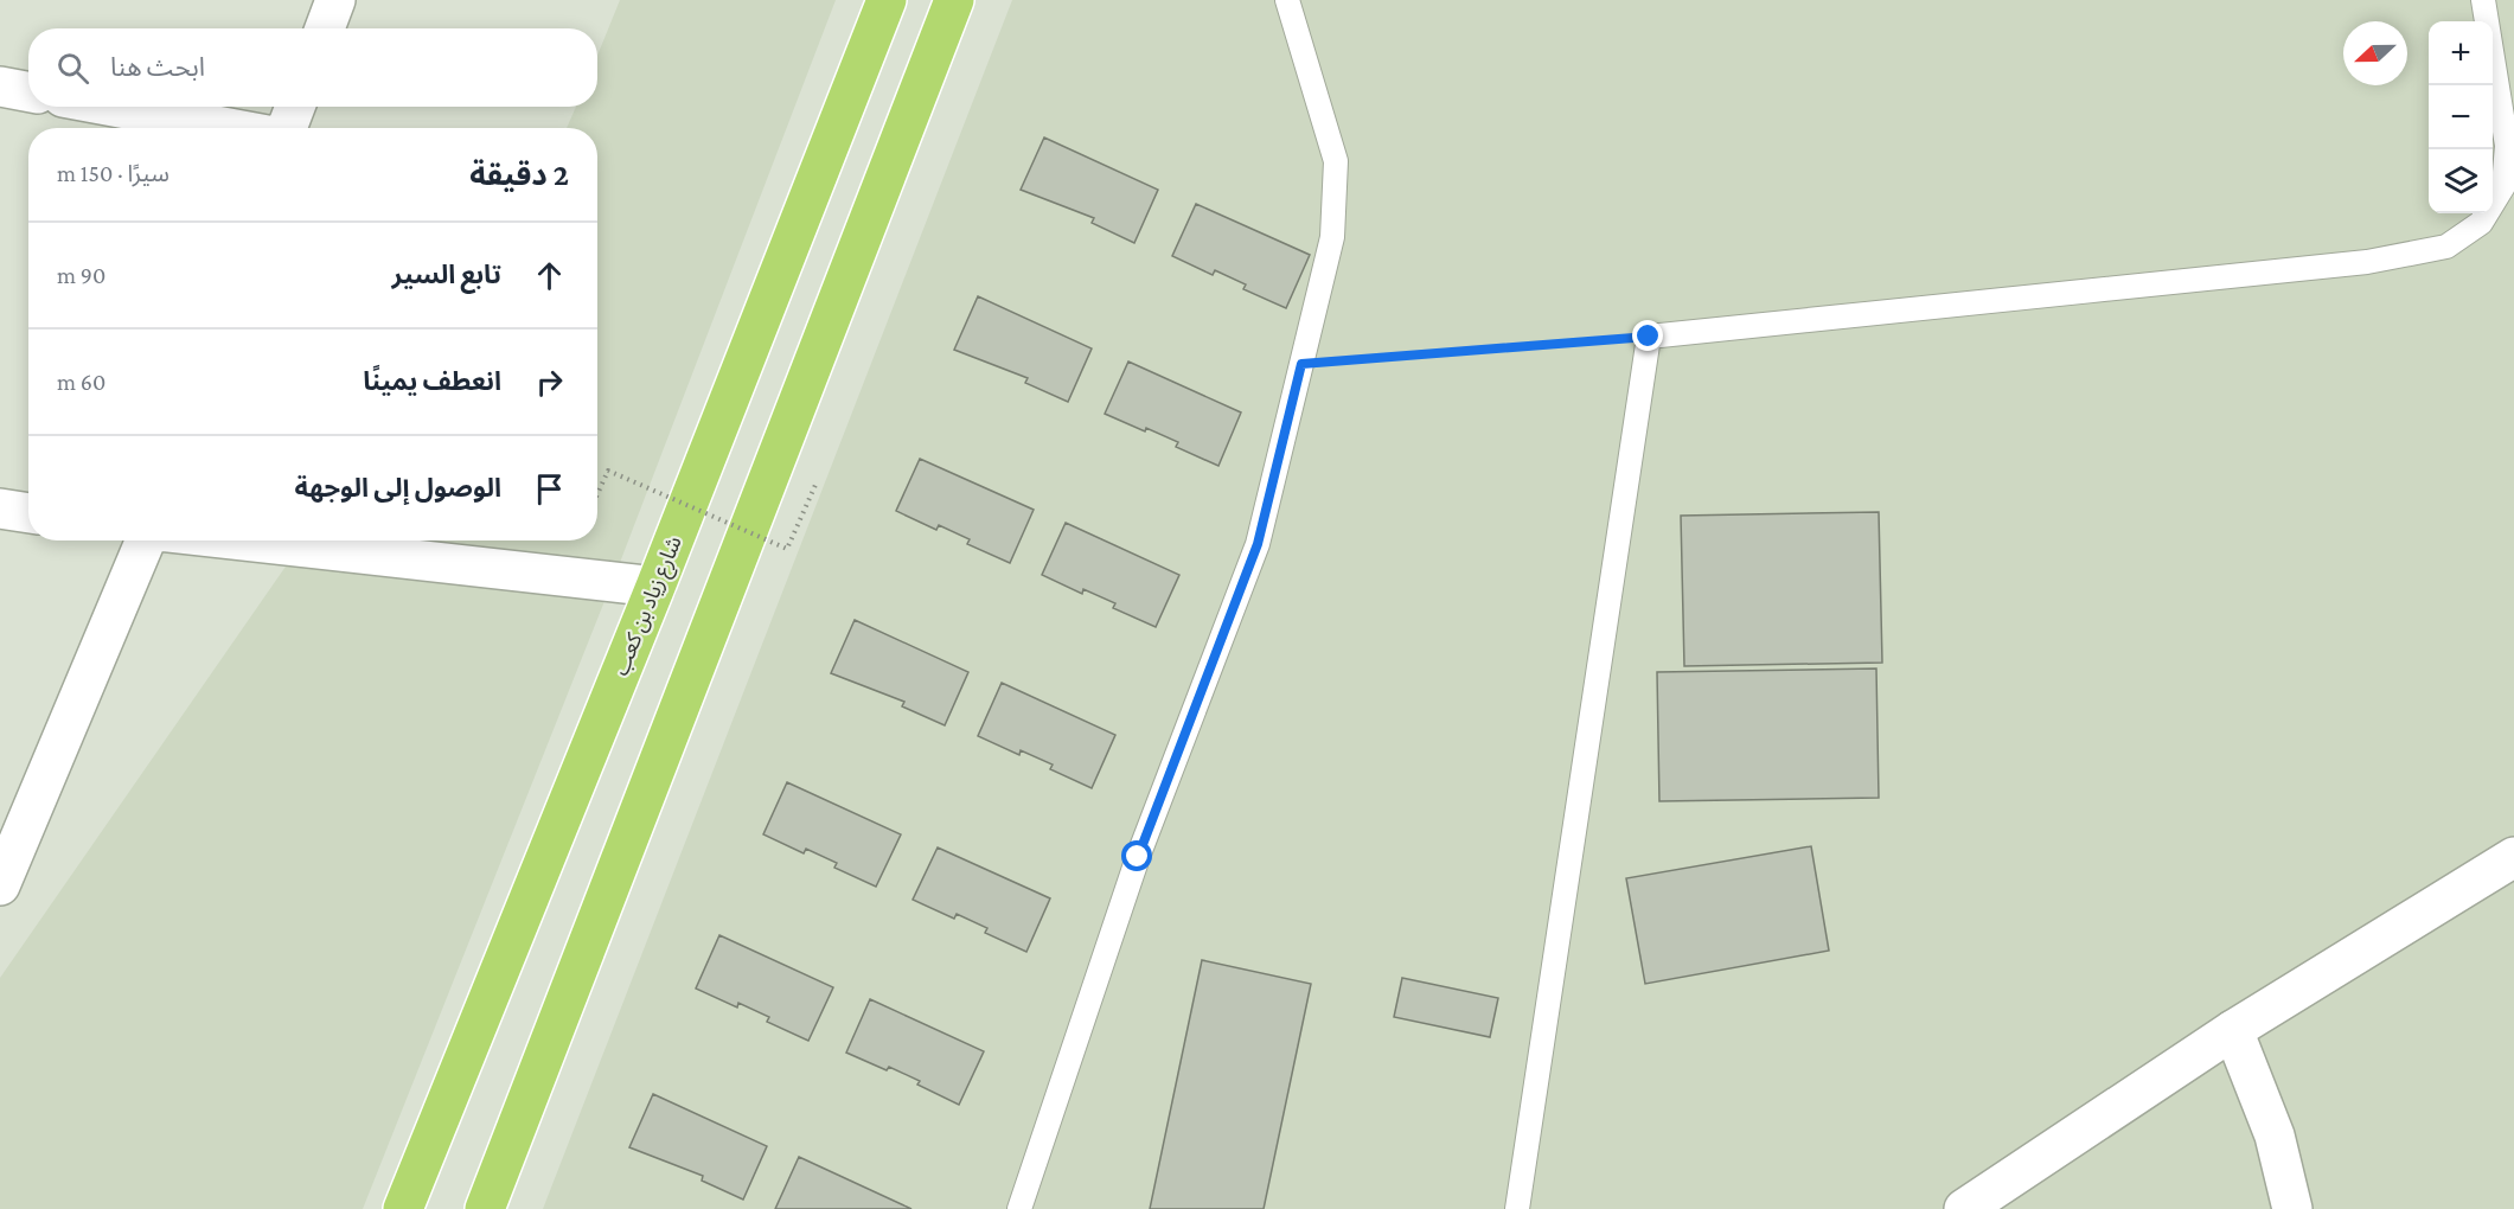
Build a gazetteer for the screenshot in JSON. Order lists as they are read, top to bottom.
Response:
{
  "streets": {
    "highway": ["شارع زياد بن كعب"]
  },
  "north": "left",
  "page": {
    "map_buttons": ["+", "−"],
    "search": "ابحث هنا",
    "heading": ["2 دقيقة", "سيرًا · 150 m"],
    "list": [
      ["تابع السير", "90 m"],
      ["انعطف يمينًا", "60 m"],
      "الوصول إلى الوجهة"
    ]
  }
}
